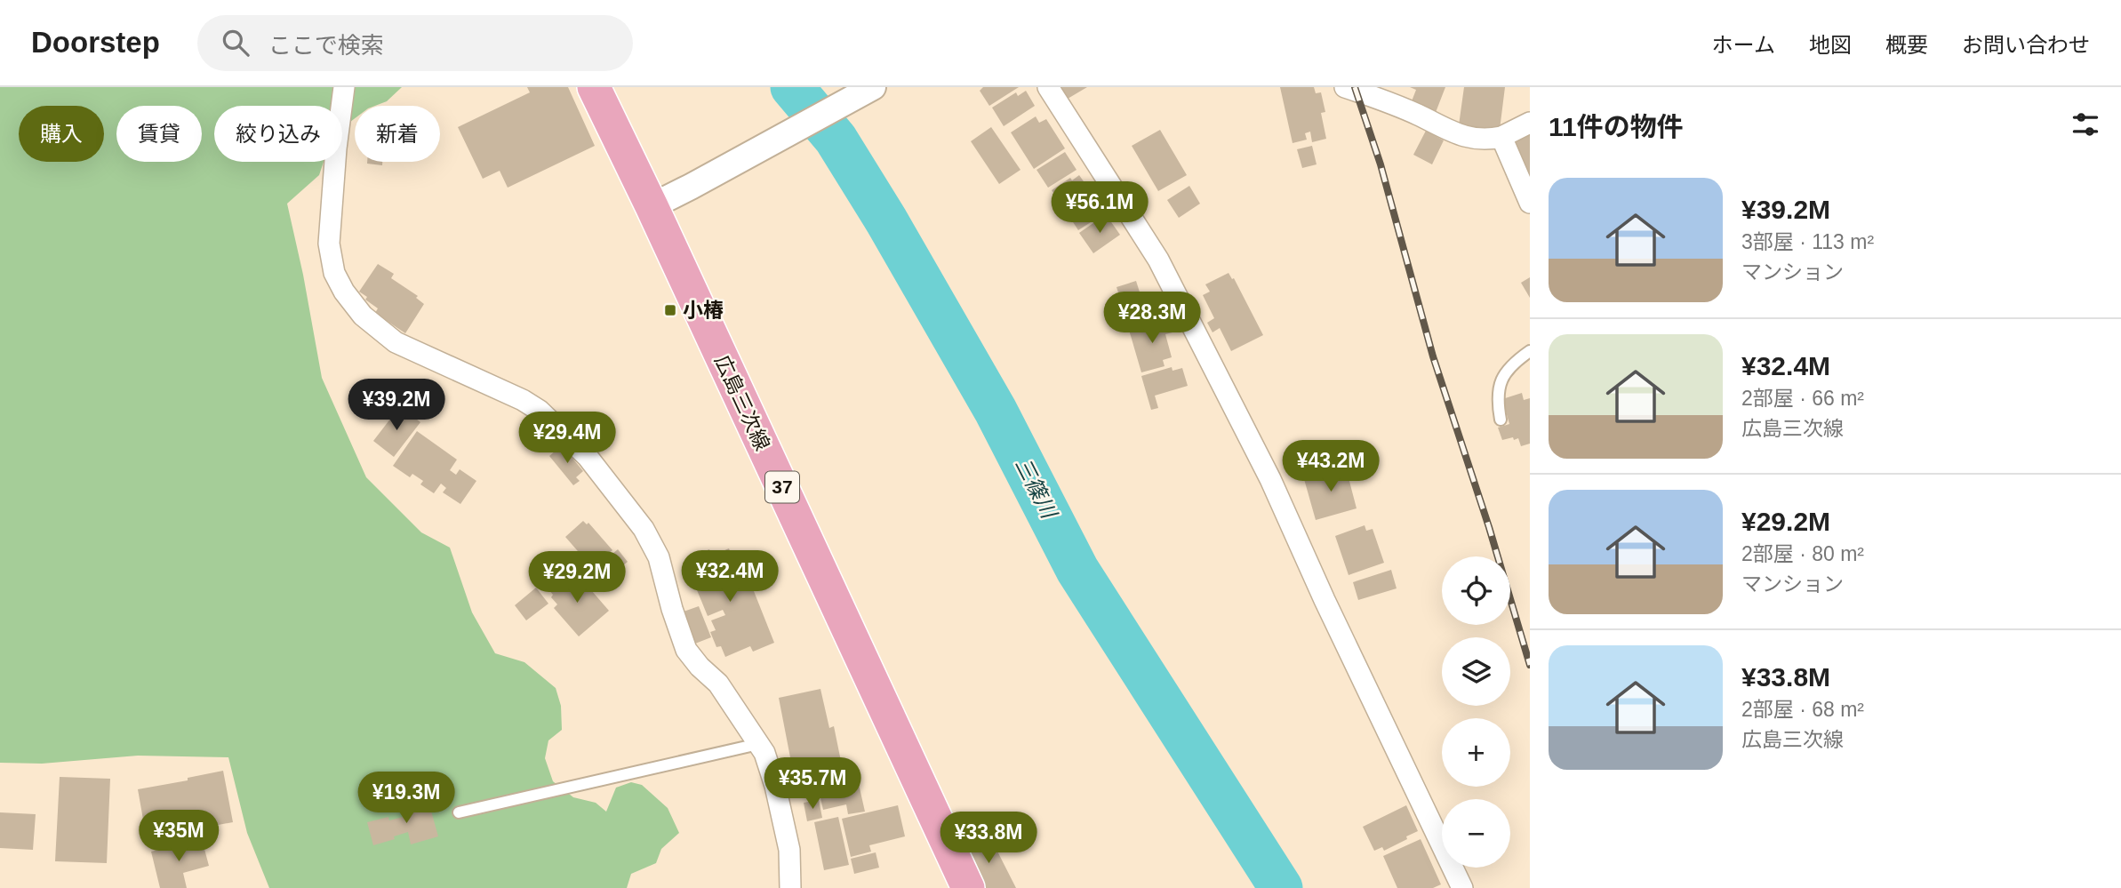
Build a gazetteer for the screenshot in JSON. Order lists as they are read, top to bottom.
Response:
{
  "streets": {
    "main road": ["広島三次線", "37"]
  },
  "water": ["三篠川"],
  "places": {
    "transit": ["小椿"]
  },
  "page": {
    "header": "Doorstep",
    "search": "ここで検索",
    "nav": [
      "ホーム",
      "地図",
      "概要",
      "お問い合わせ"
    ],
    "heading": "11件の物件",
    "chip": [
      "購入",
      "賃貸",
      "絞り込み",
      "新着"
    ],
    "list": [
      {
        "name": "¥39.2M",
        "note": "3部屋 · 113 m² · マンション"
      },
      {
        "name": "¥32.4M",
        "note": "2部屋 · 66 m² · 広島三次線"
      },
      {
        "name": "¥29.2M",
        "note": "2部屋 · 80 m² · マンション"
      },
      {
        "name": "¥33.8M",
        "note": "2部屋 · 68 m² · 広島三次線"
      }
    ],
    "price": [
      "¥56.1M",
      "¥28.3M",
      "¥39.2M",
      "¥29.4M",
      "¥43.2M",
      "¥32.4M",
      "¥29.2M",
      "¥35.7M",
      "¥19.3M",
      "¥35M",
      "¥33.8M"
    ],
    "map_buttons": ["+", "−"]
  }
}
